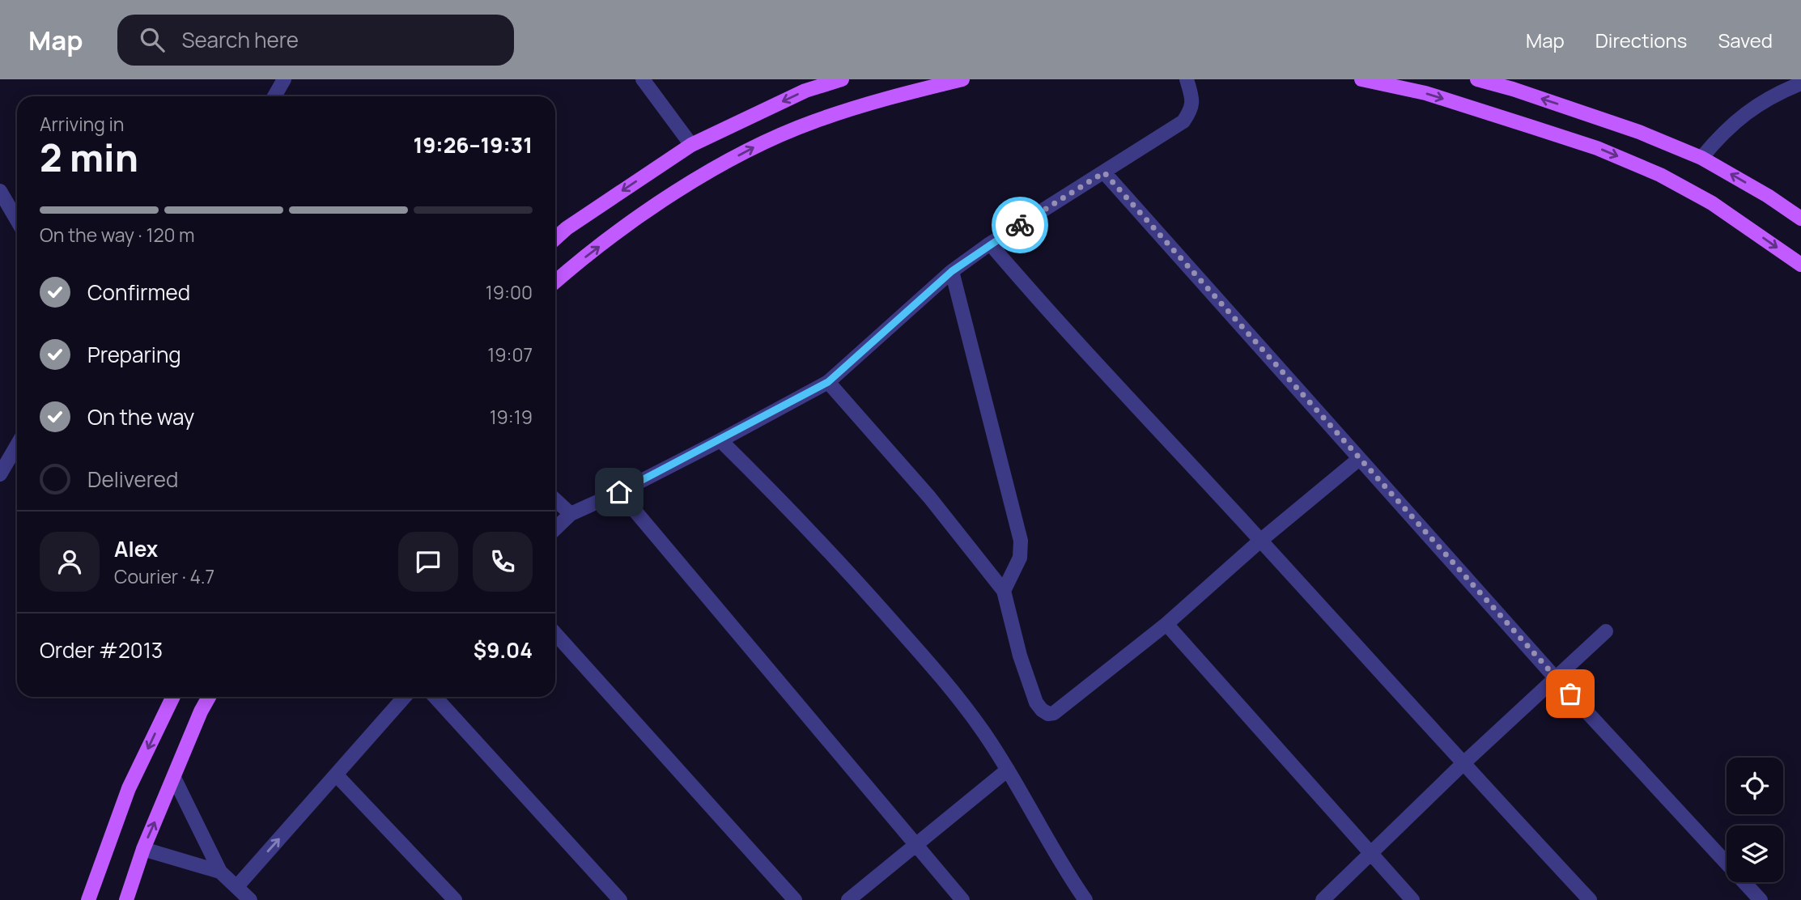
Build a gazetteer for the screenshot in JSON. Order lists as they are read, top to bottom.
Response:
{
  "page": {
    "header": "Map",
    "search": "Search here",
    "nav": ["Map", "Directions", "Saved"],
    "heading": ["2 min", "Arriving in", "19:26–19:31"],
    "panel": [
      "Alex",
      "Courier · 4.7",
      "Order #2013",
      "$9.04"
    ],
    "bar": "On the way · 120 m",
    "list": [
      ["Confirmed", "19:00"],
      ["Preparing", "19:07"],
      ["On the way", "19:19"],
      "Delivered"
    ]
  }
}
